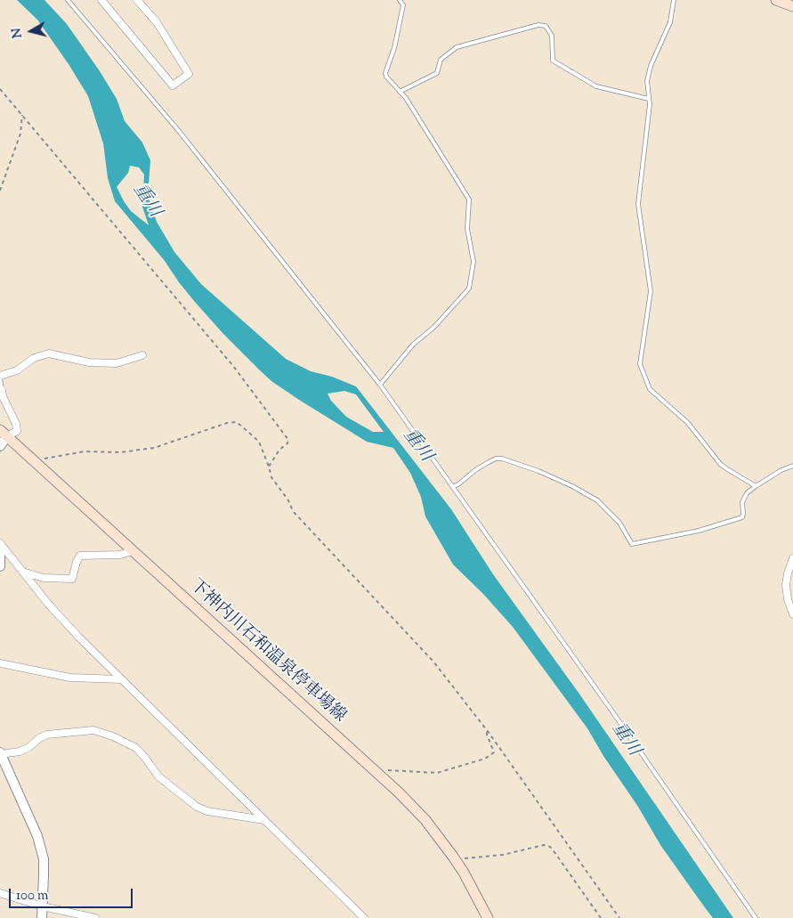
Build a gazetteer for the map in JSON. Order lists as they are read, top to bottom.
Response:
{
  "streets": {
    "main road": ["下神内川石和温泉停車場線"]
  },
  "water": ["重川"],
  "scale_bar": "100 m",
  "north": "left"
}
